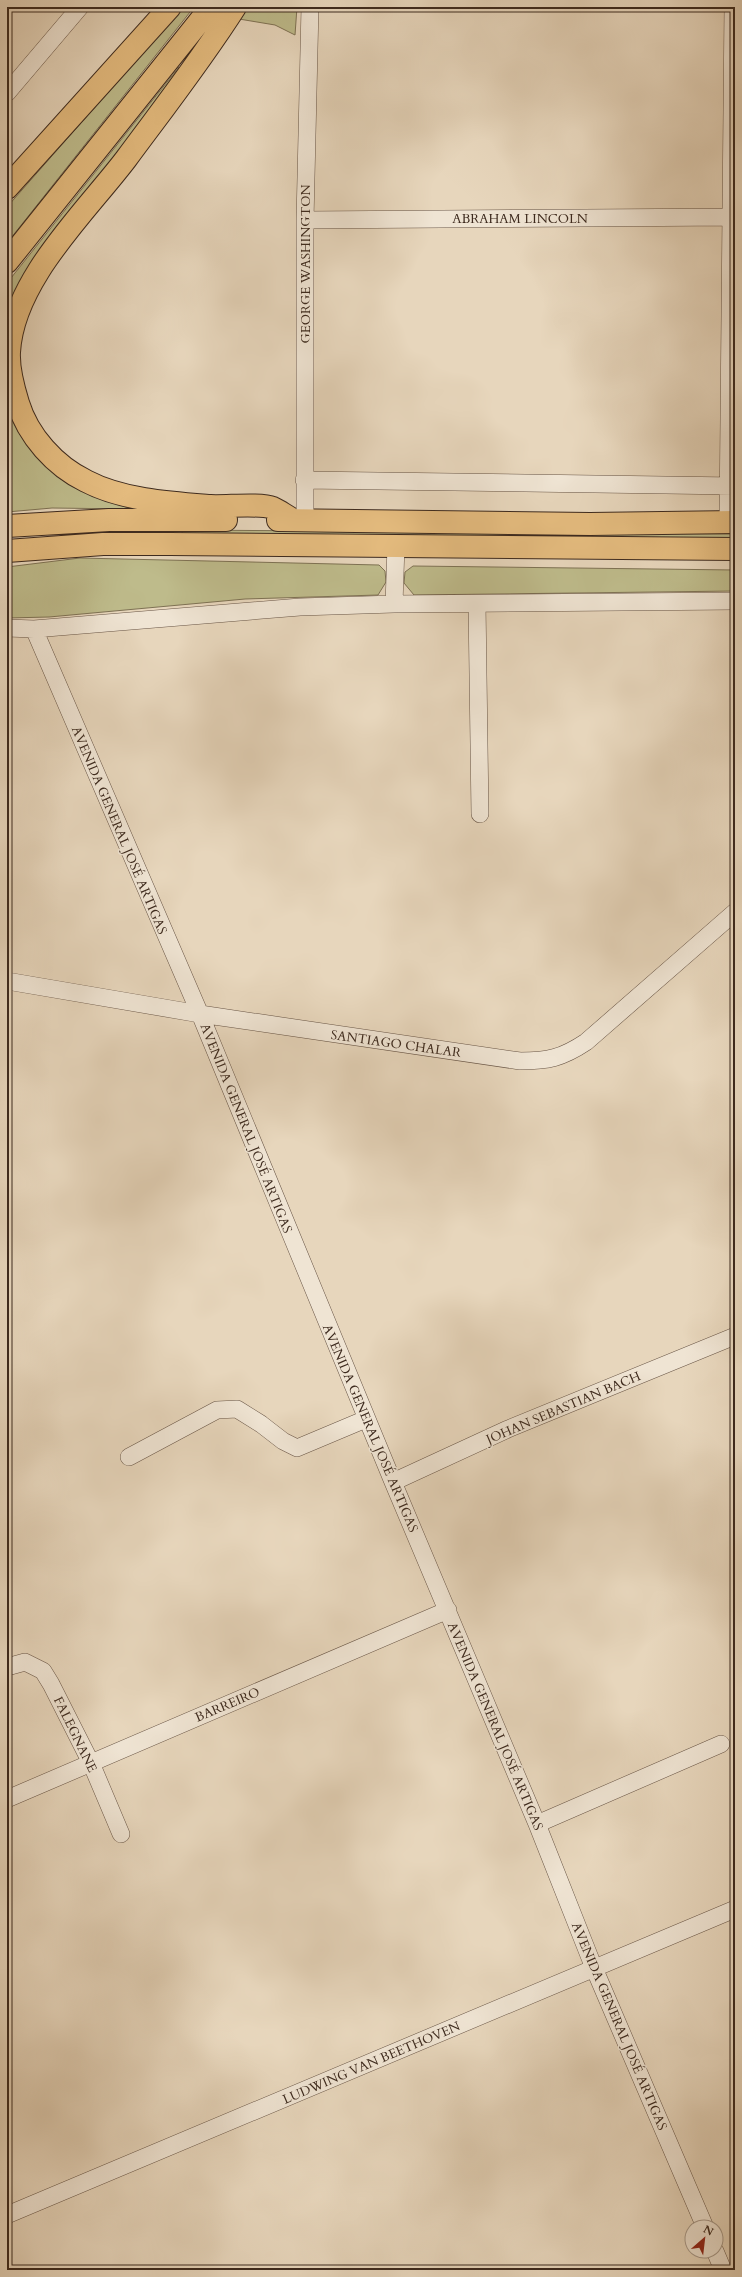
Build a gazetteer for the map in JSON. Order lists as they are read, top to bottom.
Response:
{
  "streets": {
    "street": [
      "ABRAHAM LINCOLN",
      "GEORGE WASHINGTON",
      "AVENIDA GENERAL JOSÉ ARTIGAS",
      "SANTIAGO CHALAR",
      "JOHAN SEBASTIAN BACH",
      "BARREIRO",
      "FALEGNANE",
      "LUDWING VAN BEETHOVEN"
    ]
  },
  "crossings": [
    ["ABRAHAM LINCOLN", "GEORGE WASHINGTON"],
    ["AVENIDA GENERAL JOSÉ ARTIGAS", "SANTIAGO CHALAR"],
    ["AVENIDA GENERAL JOSÉ ARTIGAS", "JOHAN SEBASTIAN BACH"],
    ["AVENIDA GENERAL JOSÉ ARTIGAS", "BARREIRO"],
    ["AVENIDA GENERAL JOSÉ ARTIGAS", "LUDWING VAN BEETHOVEN"],
    ["BARREIRO", "FALEGNANE"]
  ],
  "north": "top right"
}
